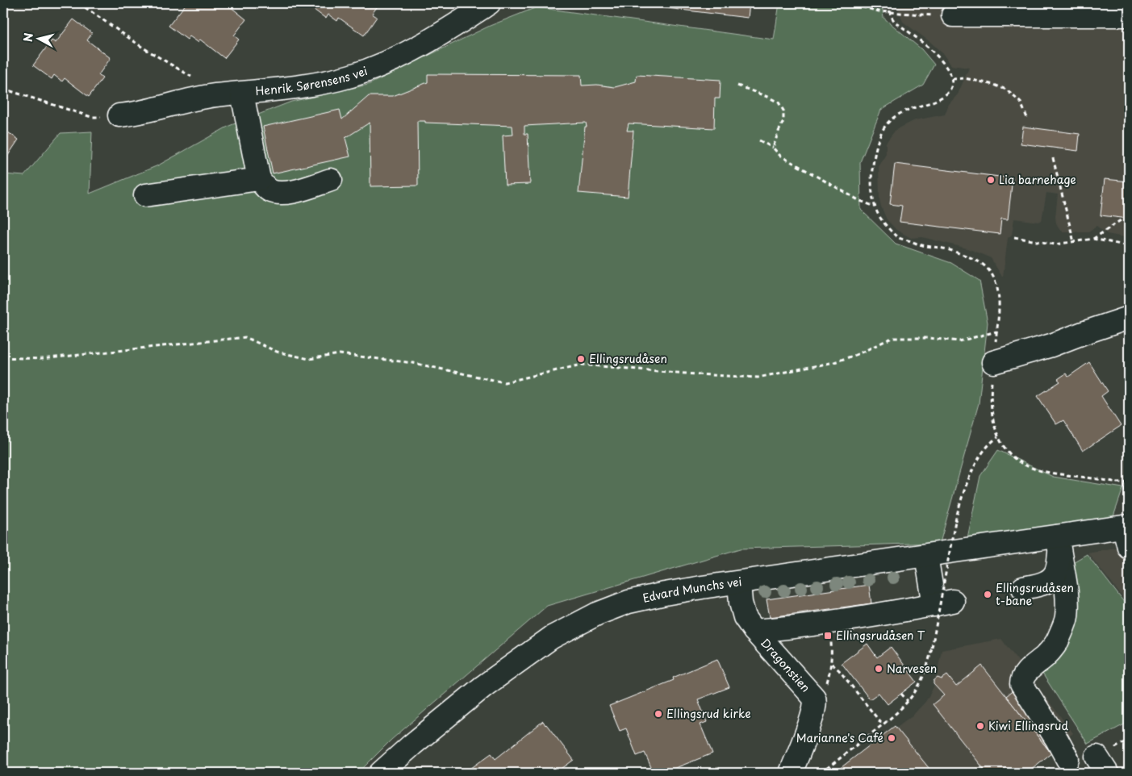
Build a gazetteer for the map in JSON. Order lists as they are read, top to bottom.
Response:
{
  "streets": {
    "street": ["Henrik Sørensens vei", "Edvard Munchs vei", "Dragonstien"]
  },
  "crossings": [
    ["Edvard Munchs vei", "Dragonstien"]
  ],
  "places": {
    "other": [
      "Lia barnehage",
      "Ellingsrudåsen",
      "Ellingsrudåsen t-bane",
      "Narvesen",
      "Ellingsrud kirke",
      "Kiwi Ellingsrud",
      "Marianne's Café"
    ],
    "transit": ["Ellingsrudåsen T"]
  },
  "north": "left"
}
